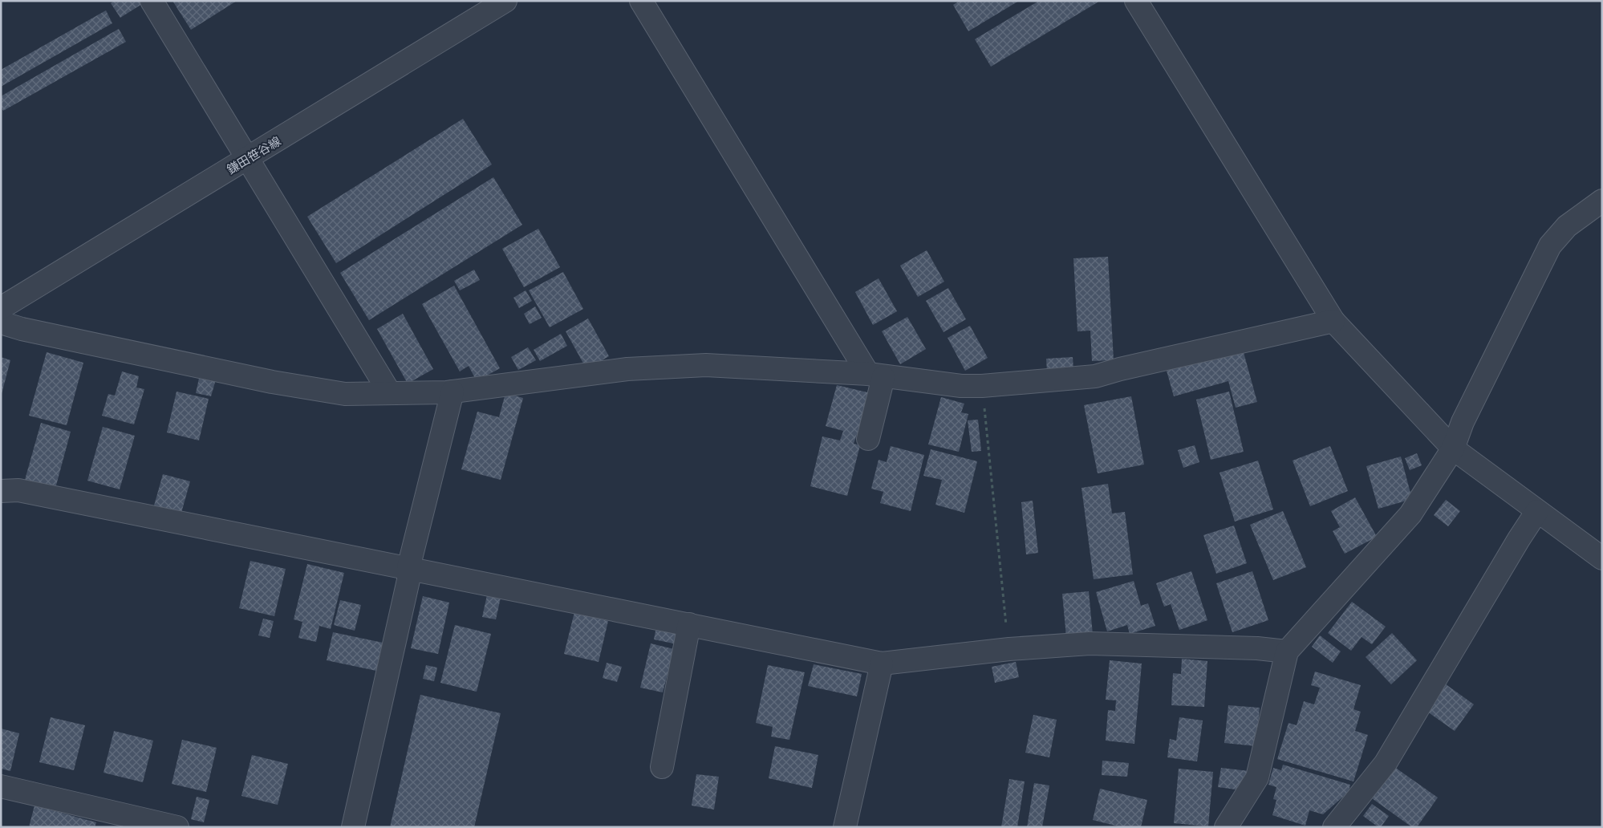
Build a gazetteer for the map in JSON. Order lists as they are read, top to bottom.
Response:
{
  "streets": {
    "street": ["鎌田笹谷線"]
  }
}
